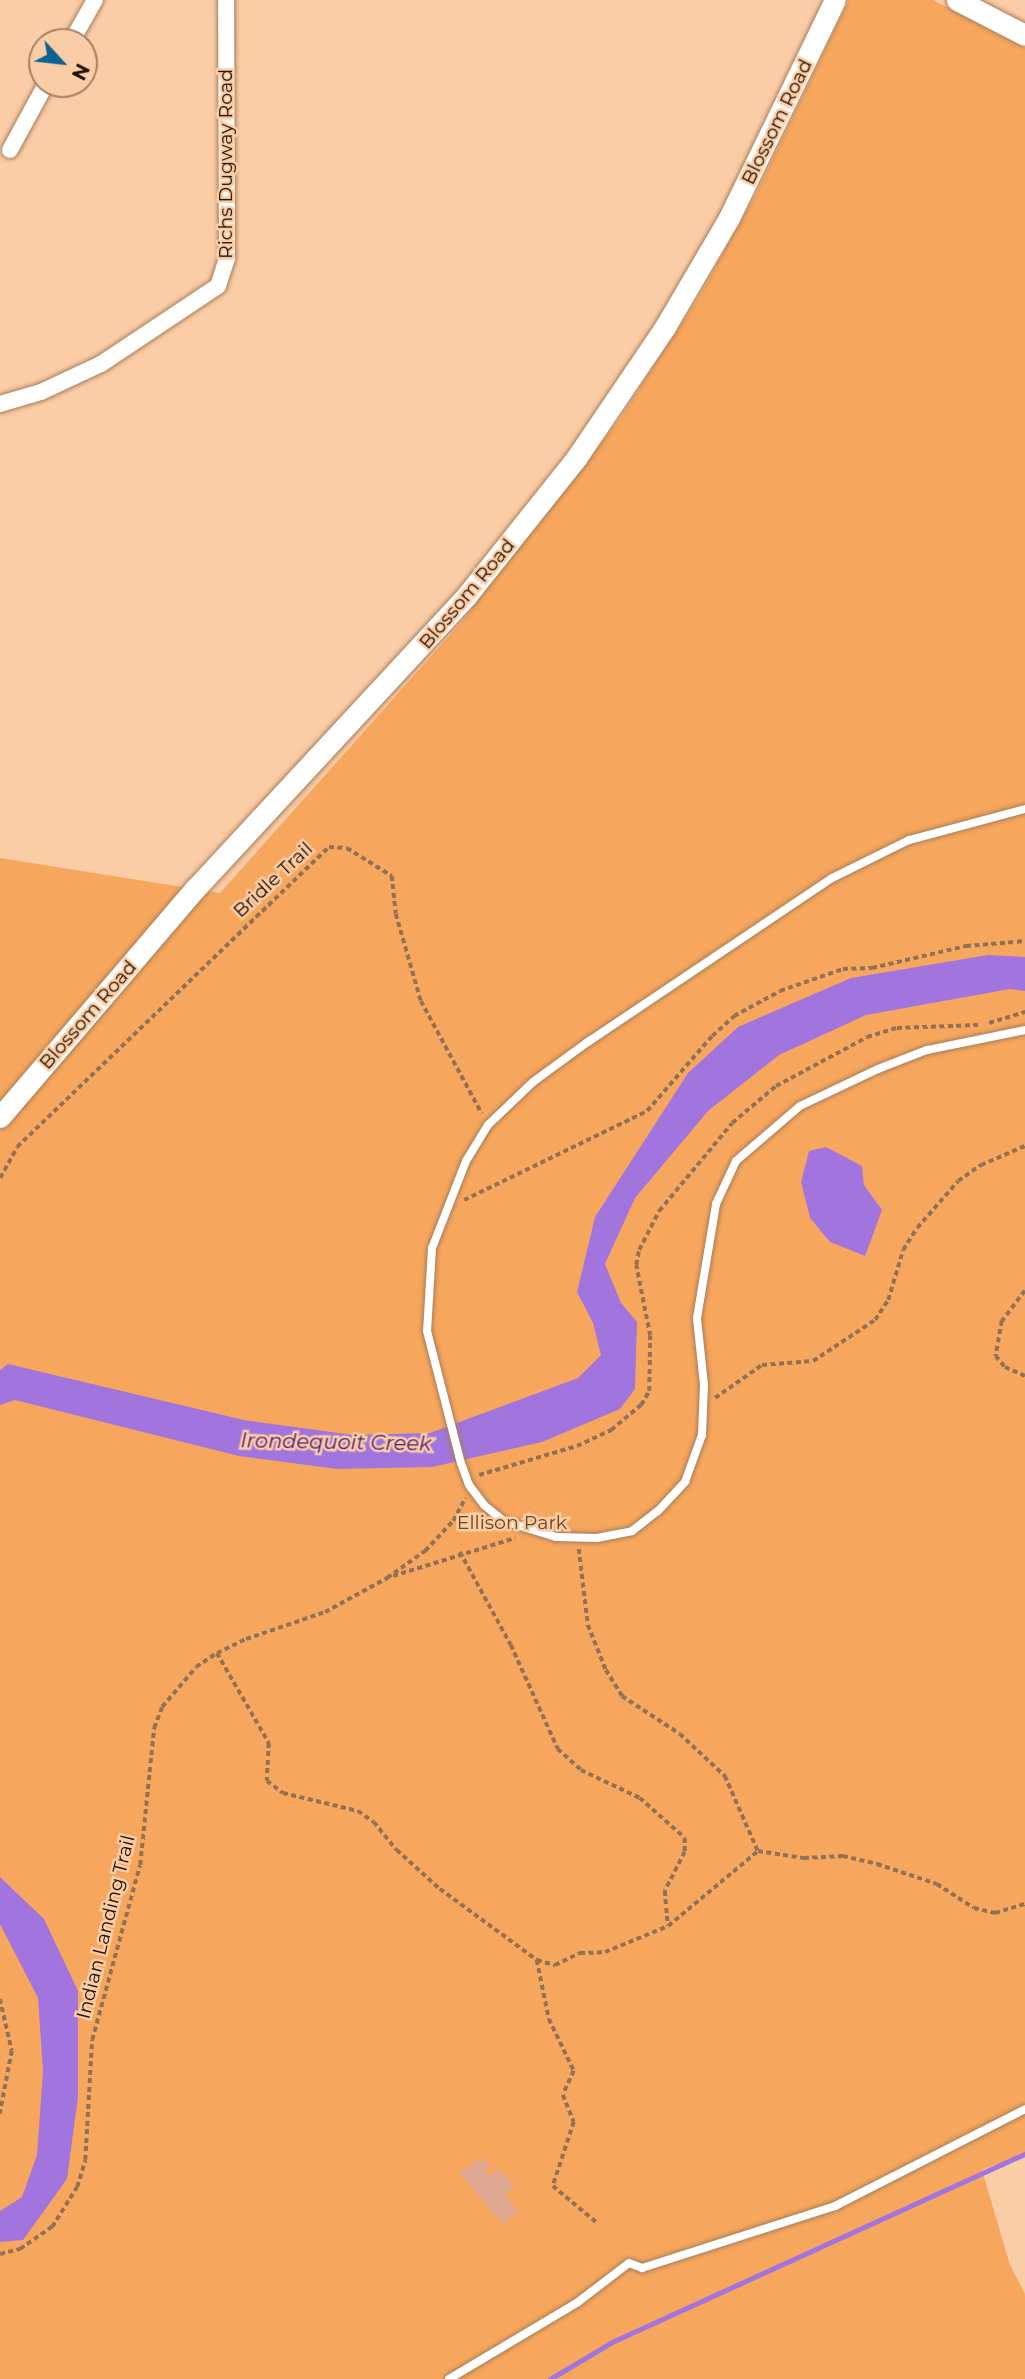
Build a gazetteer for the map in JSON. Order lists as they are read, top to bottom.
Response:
{
  "streets": {
    "street": ["Blossom Road", "Richs Dugway Road"],
    "path": ["Bridle Trail", "Indian Landing Trail"]
  },
  "water": ["Irondequoit Creek"],
  "parks": ["Ellison Park"],
  "north": "bottom right"
}
